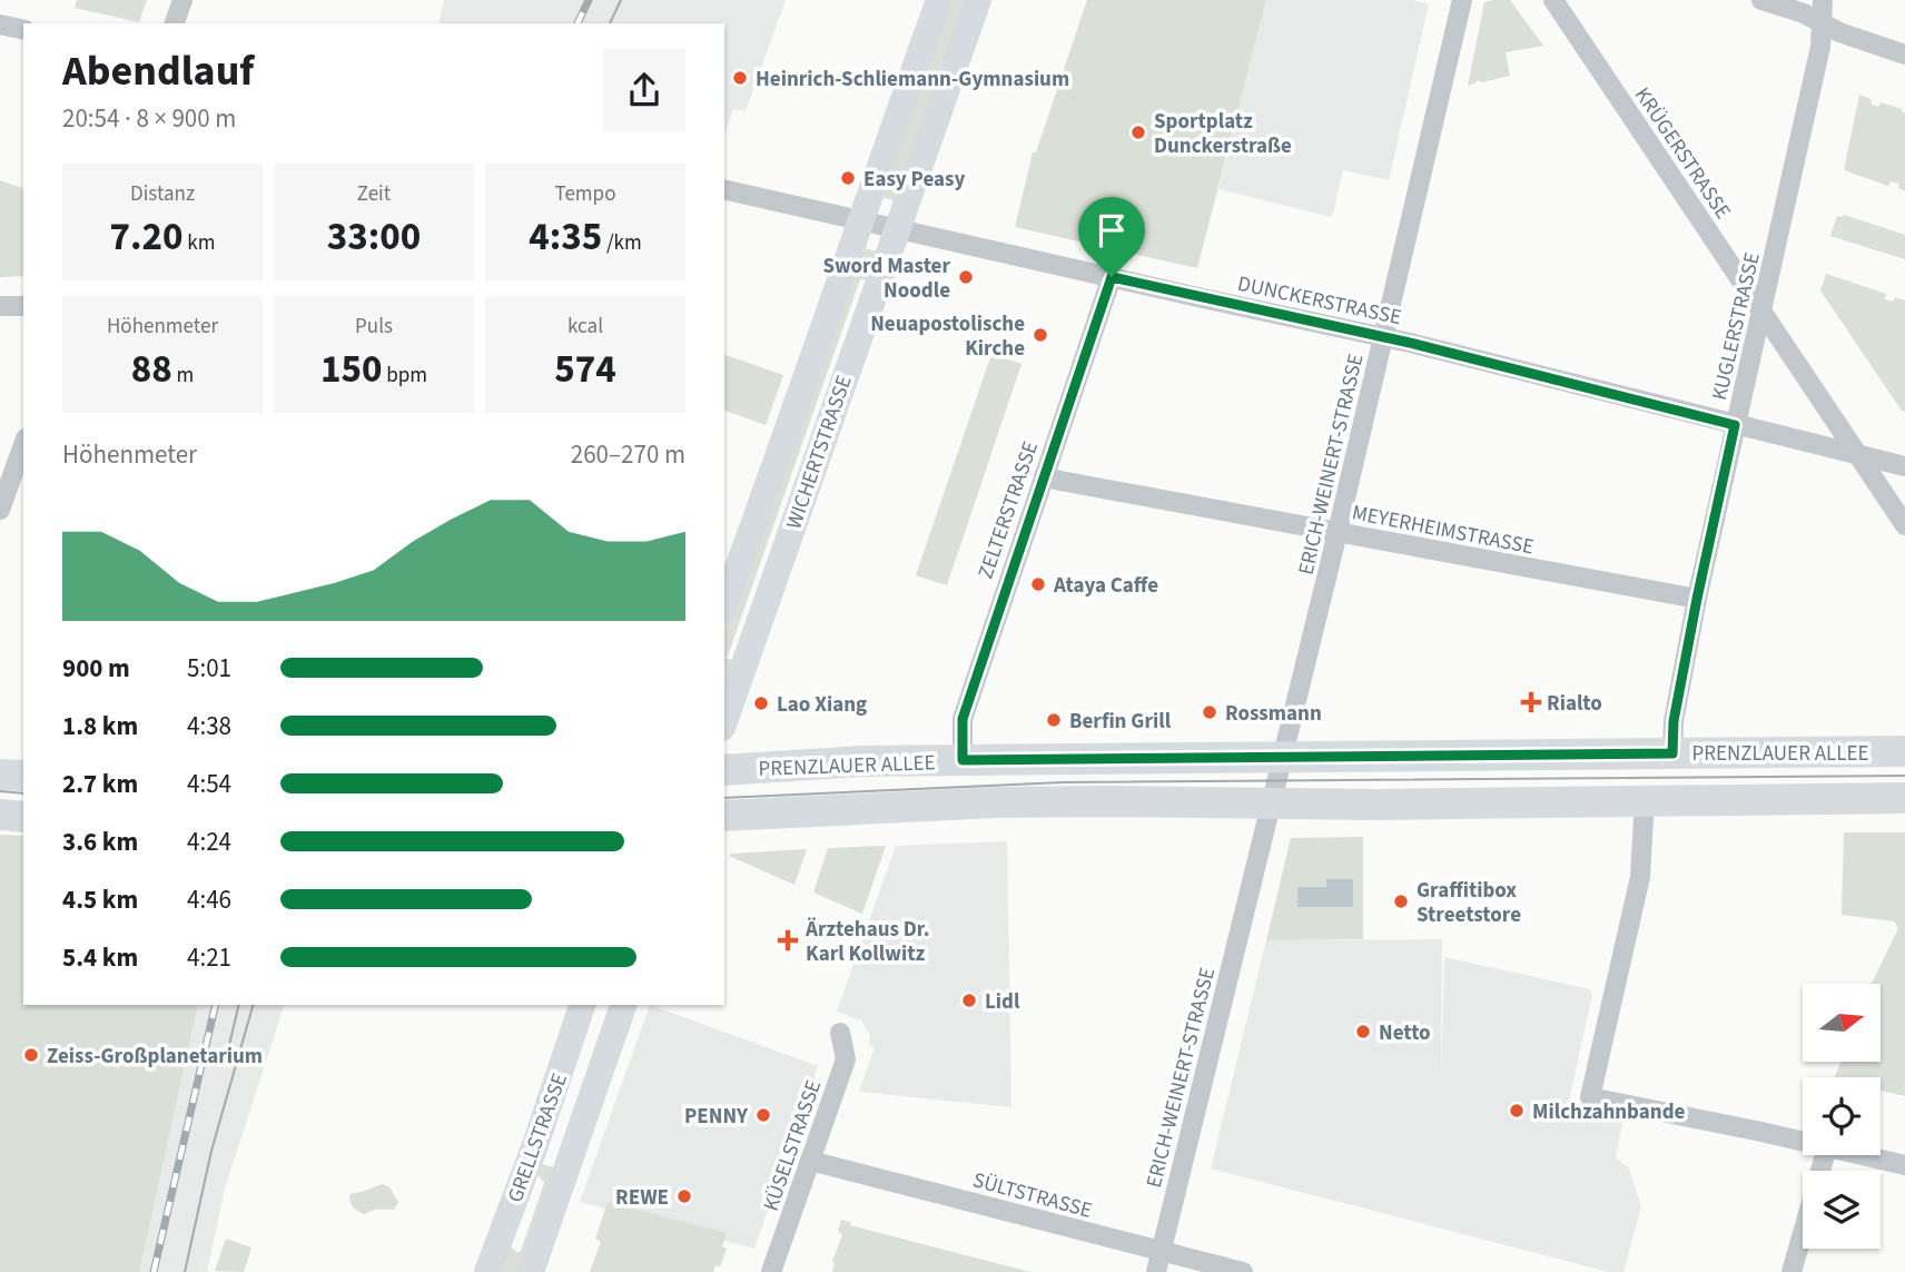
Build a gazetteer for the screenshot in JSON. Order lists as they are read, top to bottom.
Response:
{
  "streets": {
    "main road": ["PRENZLAUER ALLEE"],
    "street": [
      "KRÜGERSTRASSE",
      "DUNCKERSTRASSE",
      "KUGLERSTRASSE",
      "WICHERTSTRASSE",
      "ERICH-WEINERT-STRASSE",
      "ZELTERSTRASSE",
      "MEYERHEIMSTRASSE",
      "GRELLSTRASSE",
      "KÜSELSTRASSE",
      "SÜLTSTRASSE"
    ]
  },
  "crossings": [
    ["KRÜGERSTRASSE", "DUNCKERSTRASSE"],
    ["KRÜGERSTRASSE", "KUGLERSTRASSE"],
    ["DUNCKERSTRASSE", "KUGLERSTRASSE"],
    ["DUNCKERSTRASSE", "WICHERTSTRASSE"],
    ["DUNCKERSTRASSE", "ERICH-WEINERT-STRASSE"],
    ["DUNCKERSTRASSE", "ZELTERSTRASSE"],
    ["KUGLERSTRASSE", "MEYERHEIMSTRASSE"],
    ["KUGLERSTRASSE", "PRENZLAUER ALLEE"],
    ["ERICH-WEINERT-STRASSE", "MEYERHEIMSTRASSE"],
    ["ERICH-WEINERT-STRASSE", "PRENZLAUER ALLEE"],
    ["ERICH-WEINERT-STRASSE", "SÜLTSTRASSE"],
    ["ZELTERSTRASSE", "MEYERHEIMSTRASSE"],
    ["ZELTERSTRASSE", "PRENZLAUER ALLEE"],
    ["KÜSELSTRASSE", "SÜLTSTRASSE"]
  ],
  "places": {
    "other": [
      "Heinrich-Schliemann-Gymnasium",
      "Sportplatz Dunckerstraße",
      "Easy Peasy",
      "Sword Master Noodle",
      "Neuapostolische Kirche",
      "Ataya Caffe",
      "Lao Xiang",
      "Rossmann",
      "Berfin Grill",
      "Graffitibox Streetstore",
      "Lidl",
      "Netto",
      "Zeiss-Großplanetarium",
      "Milchzahnbande",
      "PENNY",
      "REWE"
    ],
    "health": ["Rialto", "Ärztehaus Dr. Karl Kollwitz"]
  },
  "north": "right",
  "page": {
    "heading": ["Abendlauf", "20:54 · 8 × 900 m"],
    "stats": [
      ["Distanz", "7.20 km"],
      ["Zeit", "33:00"],
      ["Tempo", "4:35 /km"],
      ["Höhenmeter", "88 m"],
      ["Puls", "150 bpm"],
      ["kcal", "574"]
    ],
    "chart": ["Höhenmeter", "260–270 m"],
    "list": [
      {
        "name": "900 m",
        "note": "5:01"
      },
      {
        "name": "1.8 km",
        "note": "4:38"
      },
      {
        "name": "2.7 km",
        "note": "4:54"
      },
      {
        "name": "3.6 km",
        "note": "4:24"
      },
      {
        "name": "4.5 km",
        "note": "4:46"
      },
      {
        "name": "5.4 km",
        "note": "4:21"
      }
    ]
  }
}
